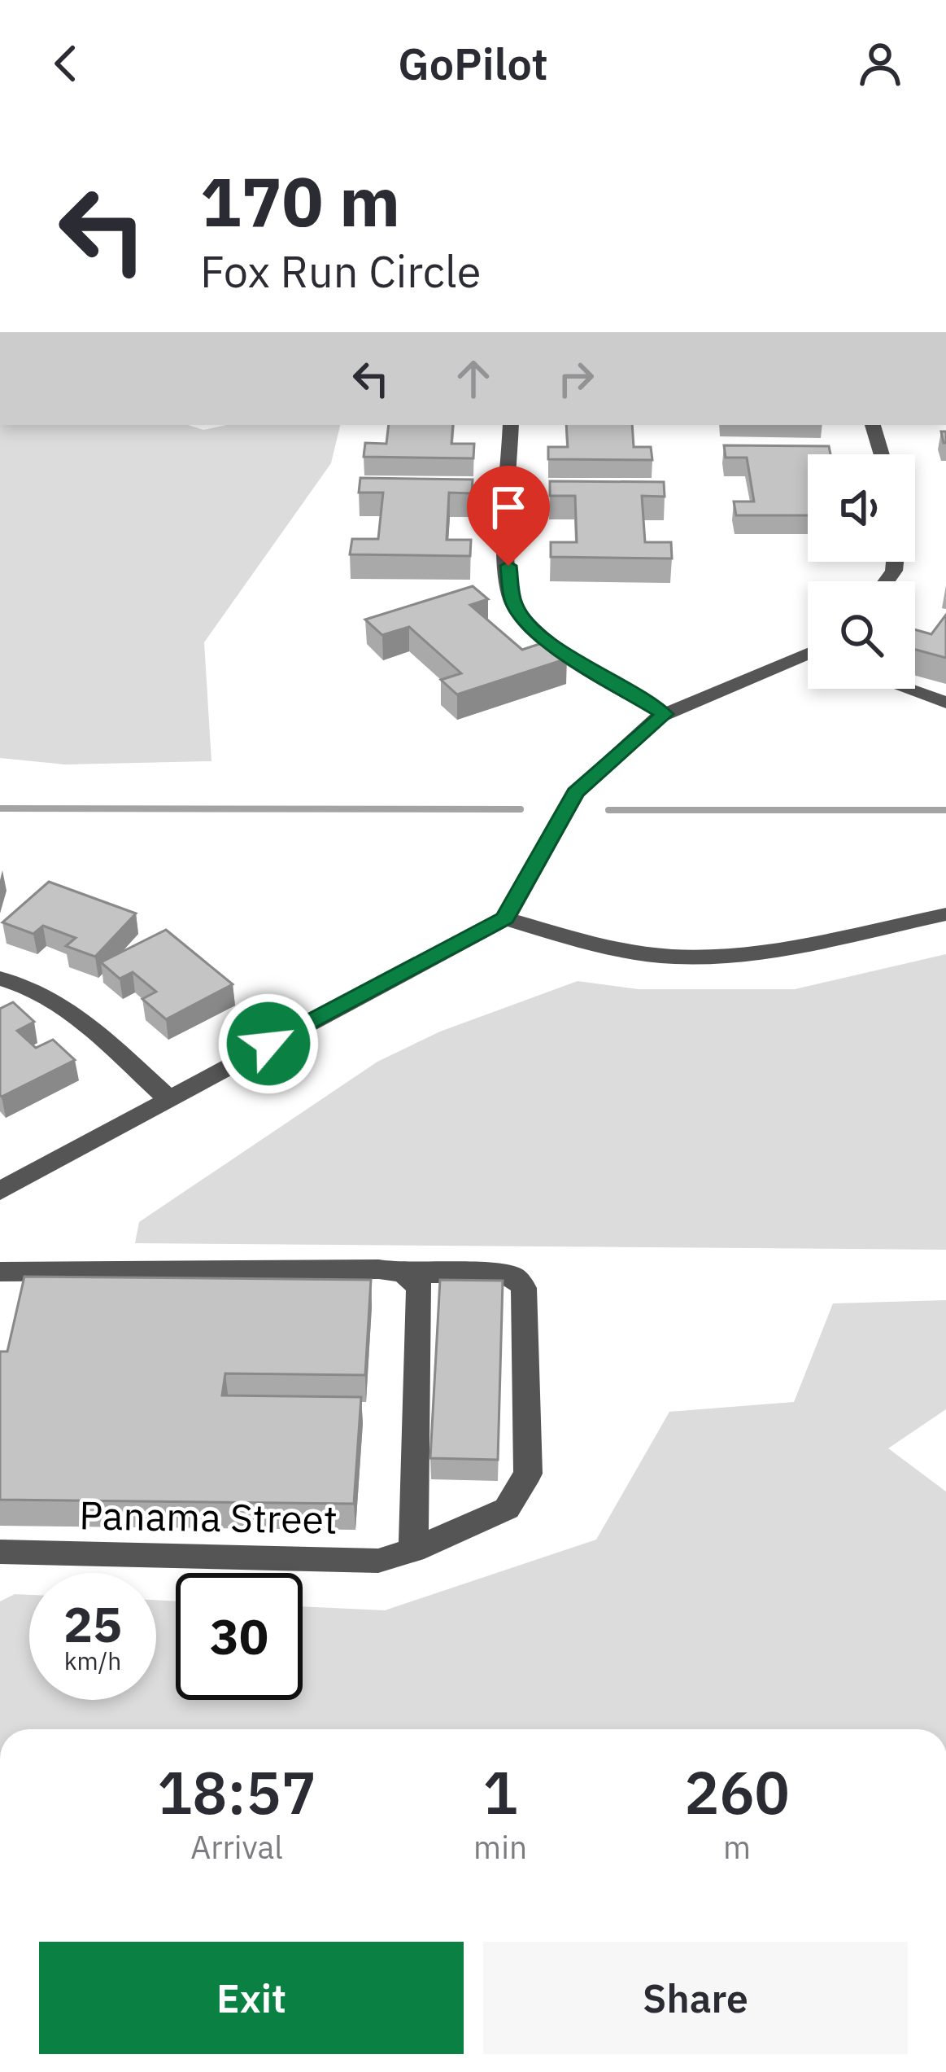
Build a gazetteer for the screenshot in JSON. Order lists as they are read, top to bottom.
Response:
{
  "streets": {
    "street": ["Panama Street"]
  },
  "page": {
    "header": "GoPilot",
    "turn": ["170 m", "Fox Run Circle"],
    "speed": "25 km/h",
    "limit": "30",
    "eta": [
      "18:57",
      "Arrival",
      "1",
      "min",
      "260",
      "m"
    ],
    "buttons": ["Exit", "Share"]
  }
}
